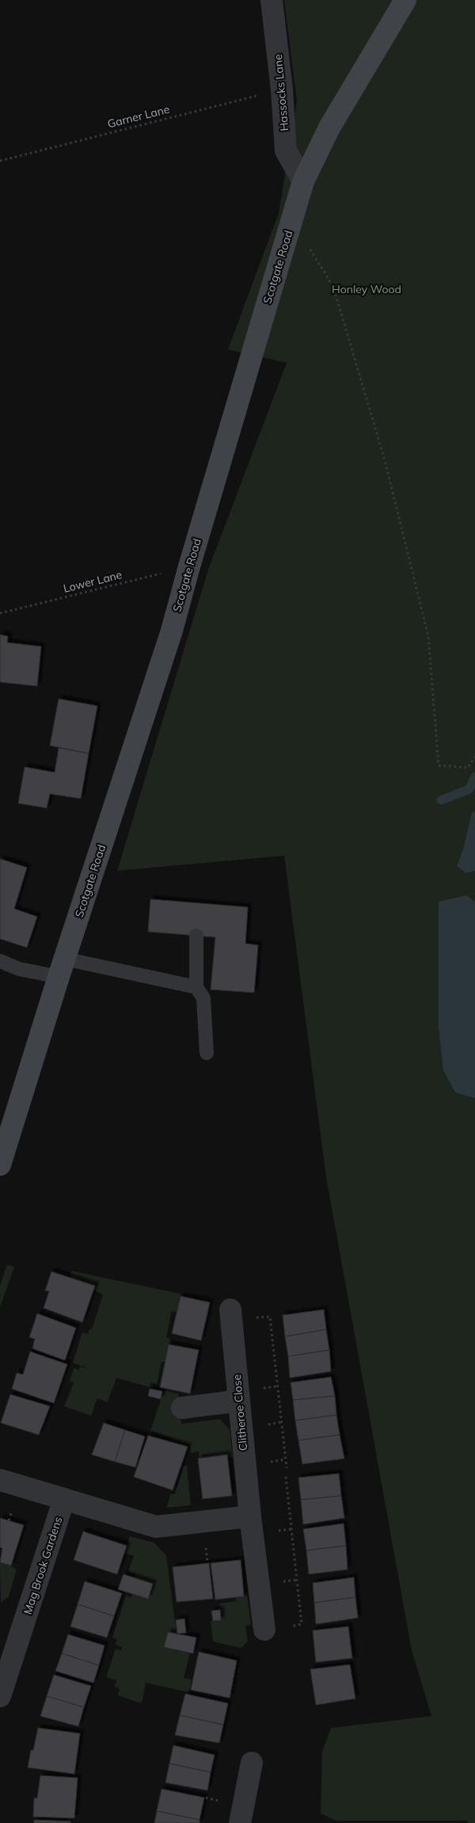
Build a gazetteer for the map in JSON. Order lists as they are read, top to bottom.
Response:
{
  "streets": {
    "street": [
      "Hassocks Lane",
      "Scotgate Road",
      "Clitheroe Close",
      "Mag Brook Gardens"
    ],
    "path": ["Garner Lane", "Lower Lane"]
  },
  "crossings": [
    ["Hassocks Lane", "Garner Lane"],
    ["Hassocks Lane", "Scotgate Road"],
    ["Scotgate Road", "Lower Lane"]
  ],
  "parks": ["Honley Wood"]
}
